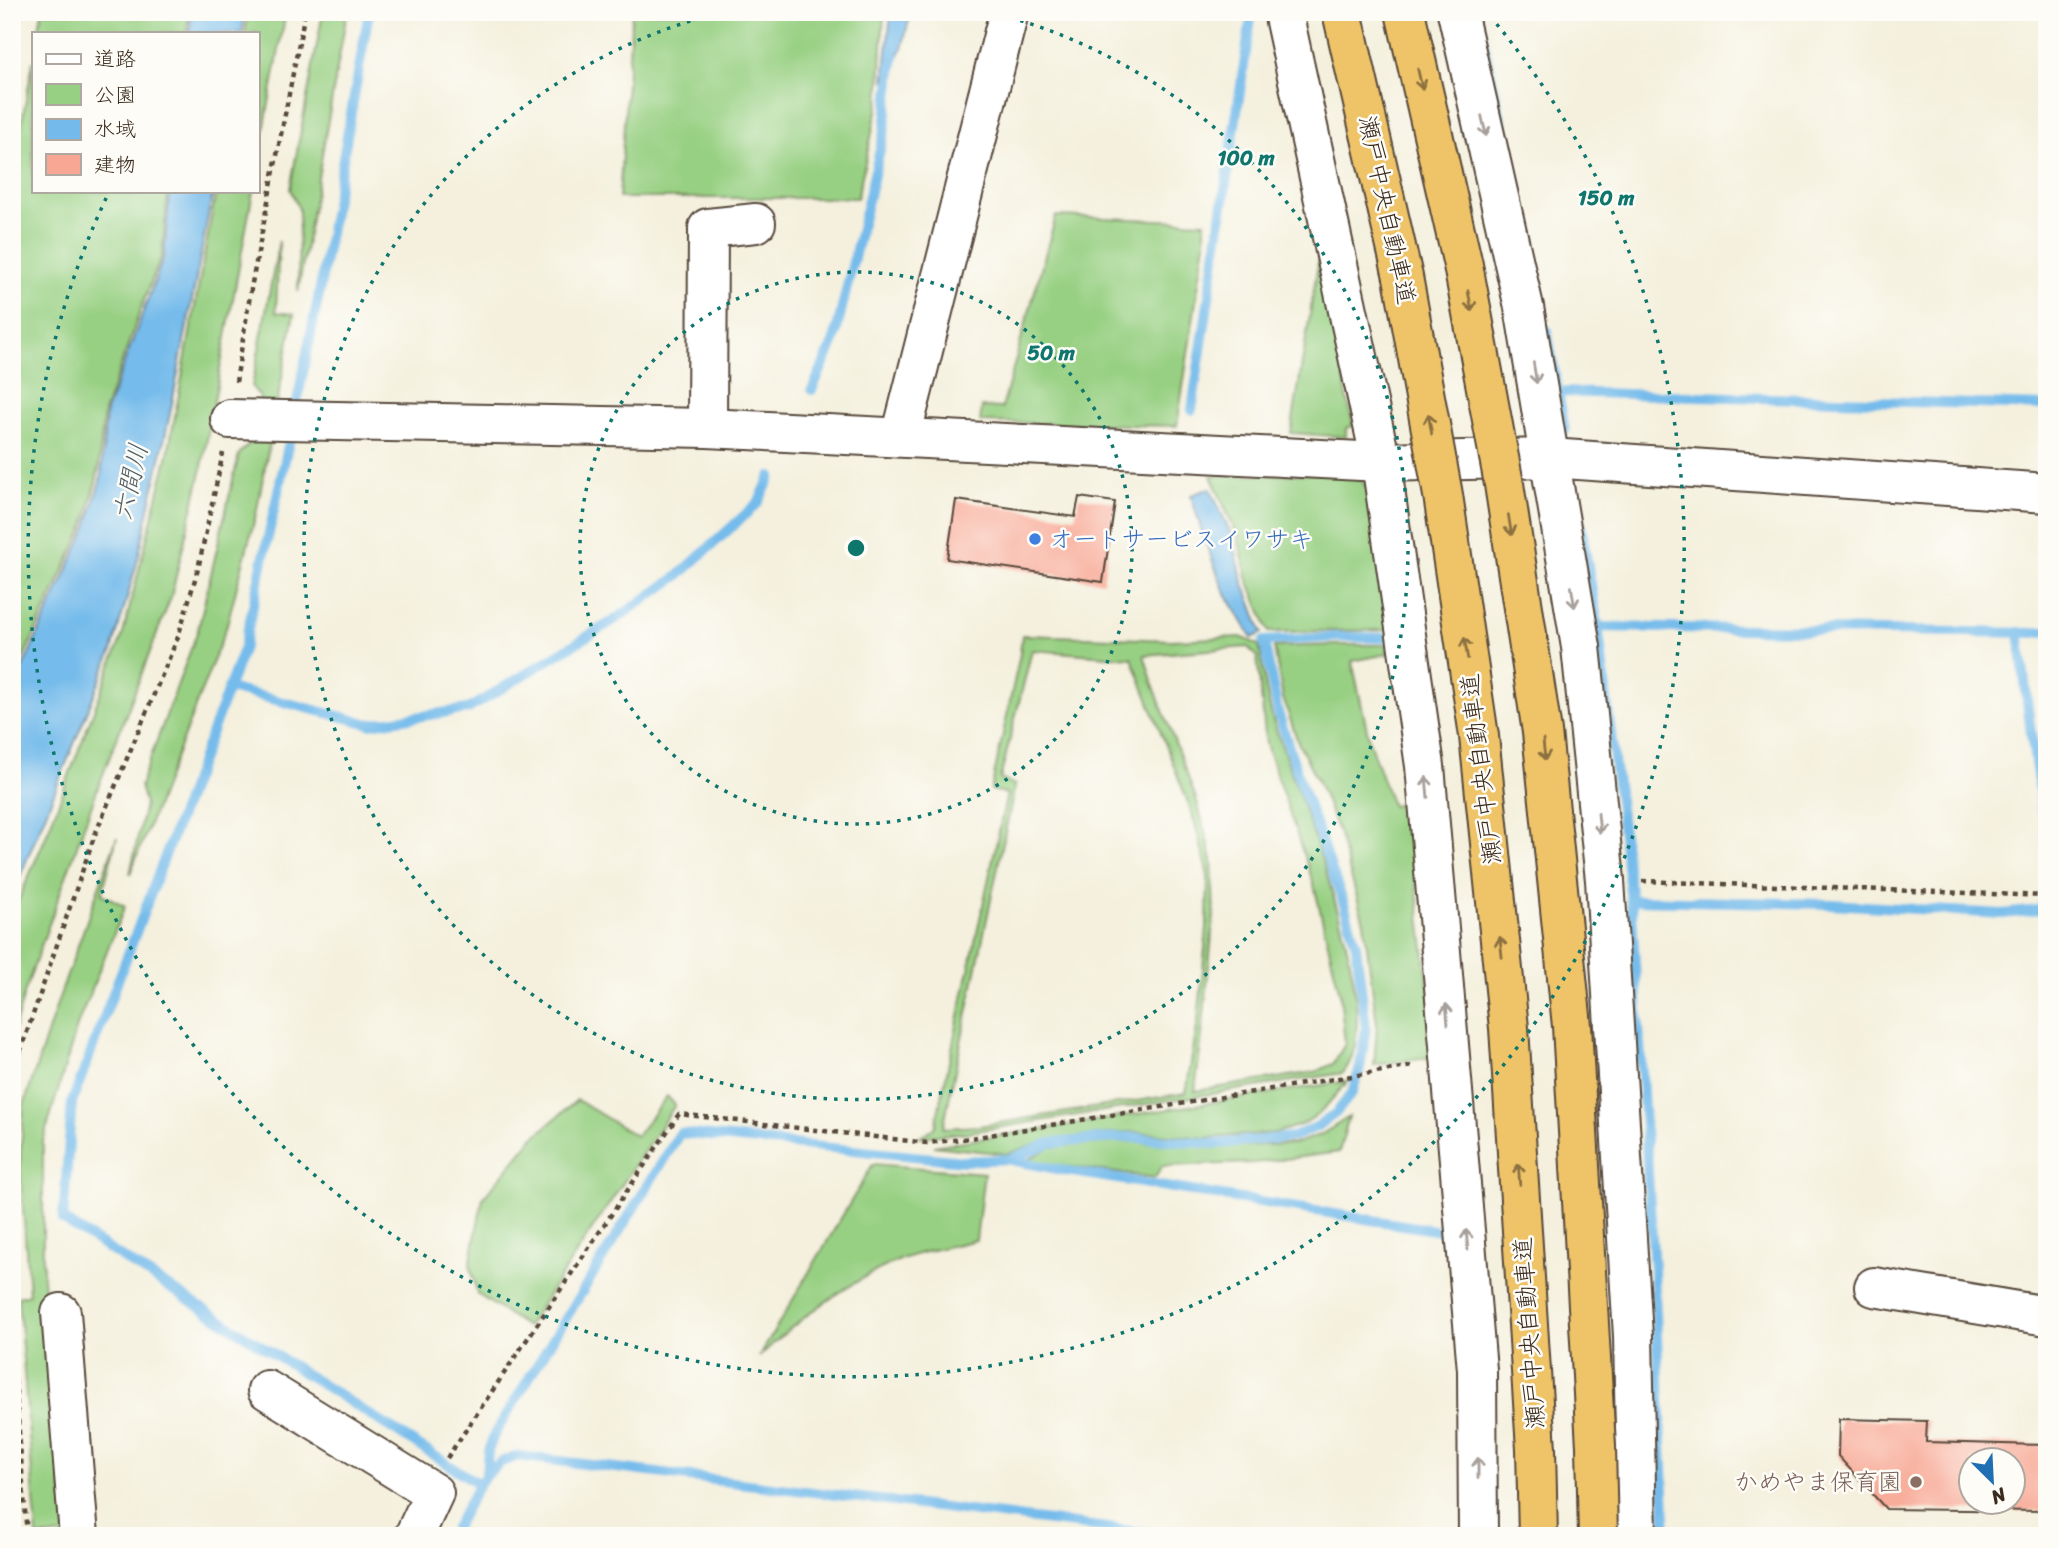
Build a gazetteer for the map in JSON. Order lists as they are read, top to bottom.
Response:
{
  "streets": {
    "highway": ["瀬戸中央自動車道"]
  },
  "water": ["六間川"],
  "places": ["オートサービスイワサキ", "かめやま保育園"],
  "legend": [
    "道路",
    "公園",
    "水域",
    "建物"
  ],
  "north": "bottom right",
  "rings": ["100 m", "150 m", "50 m"]
}
